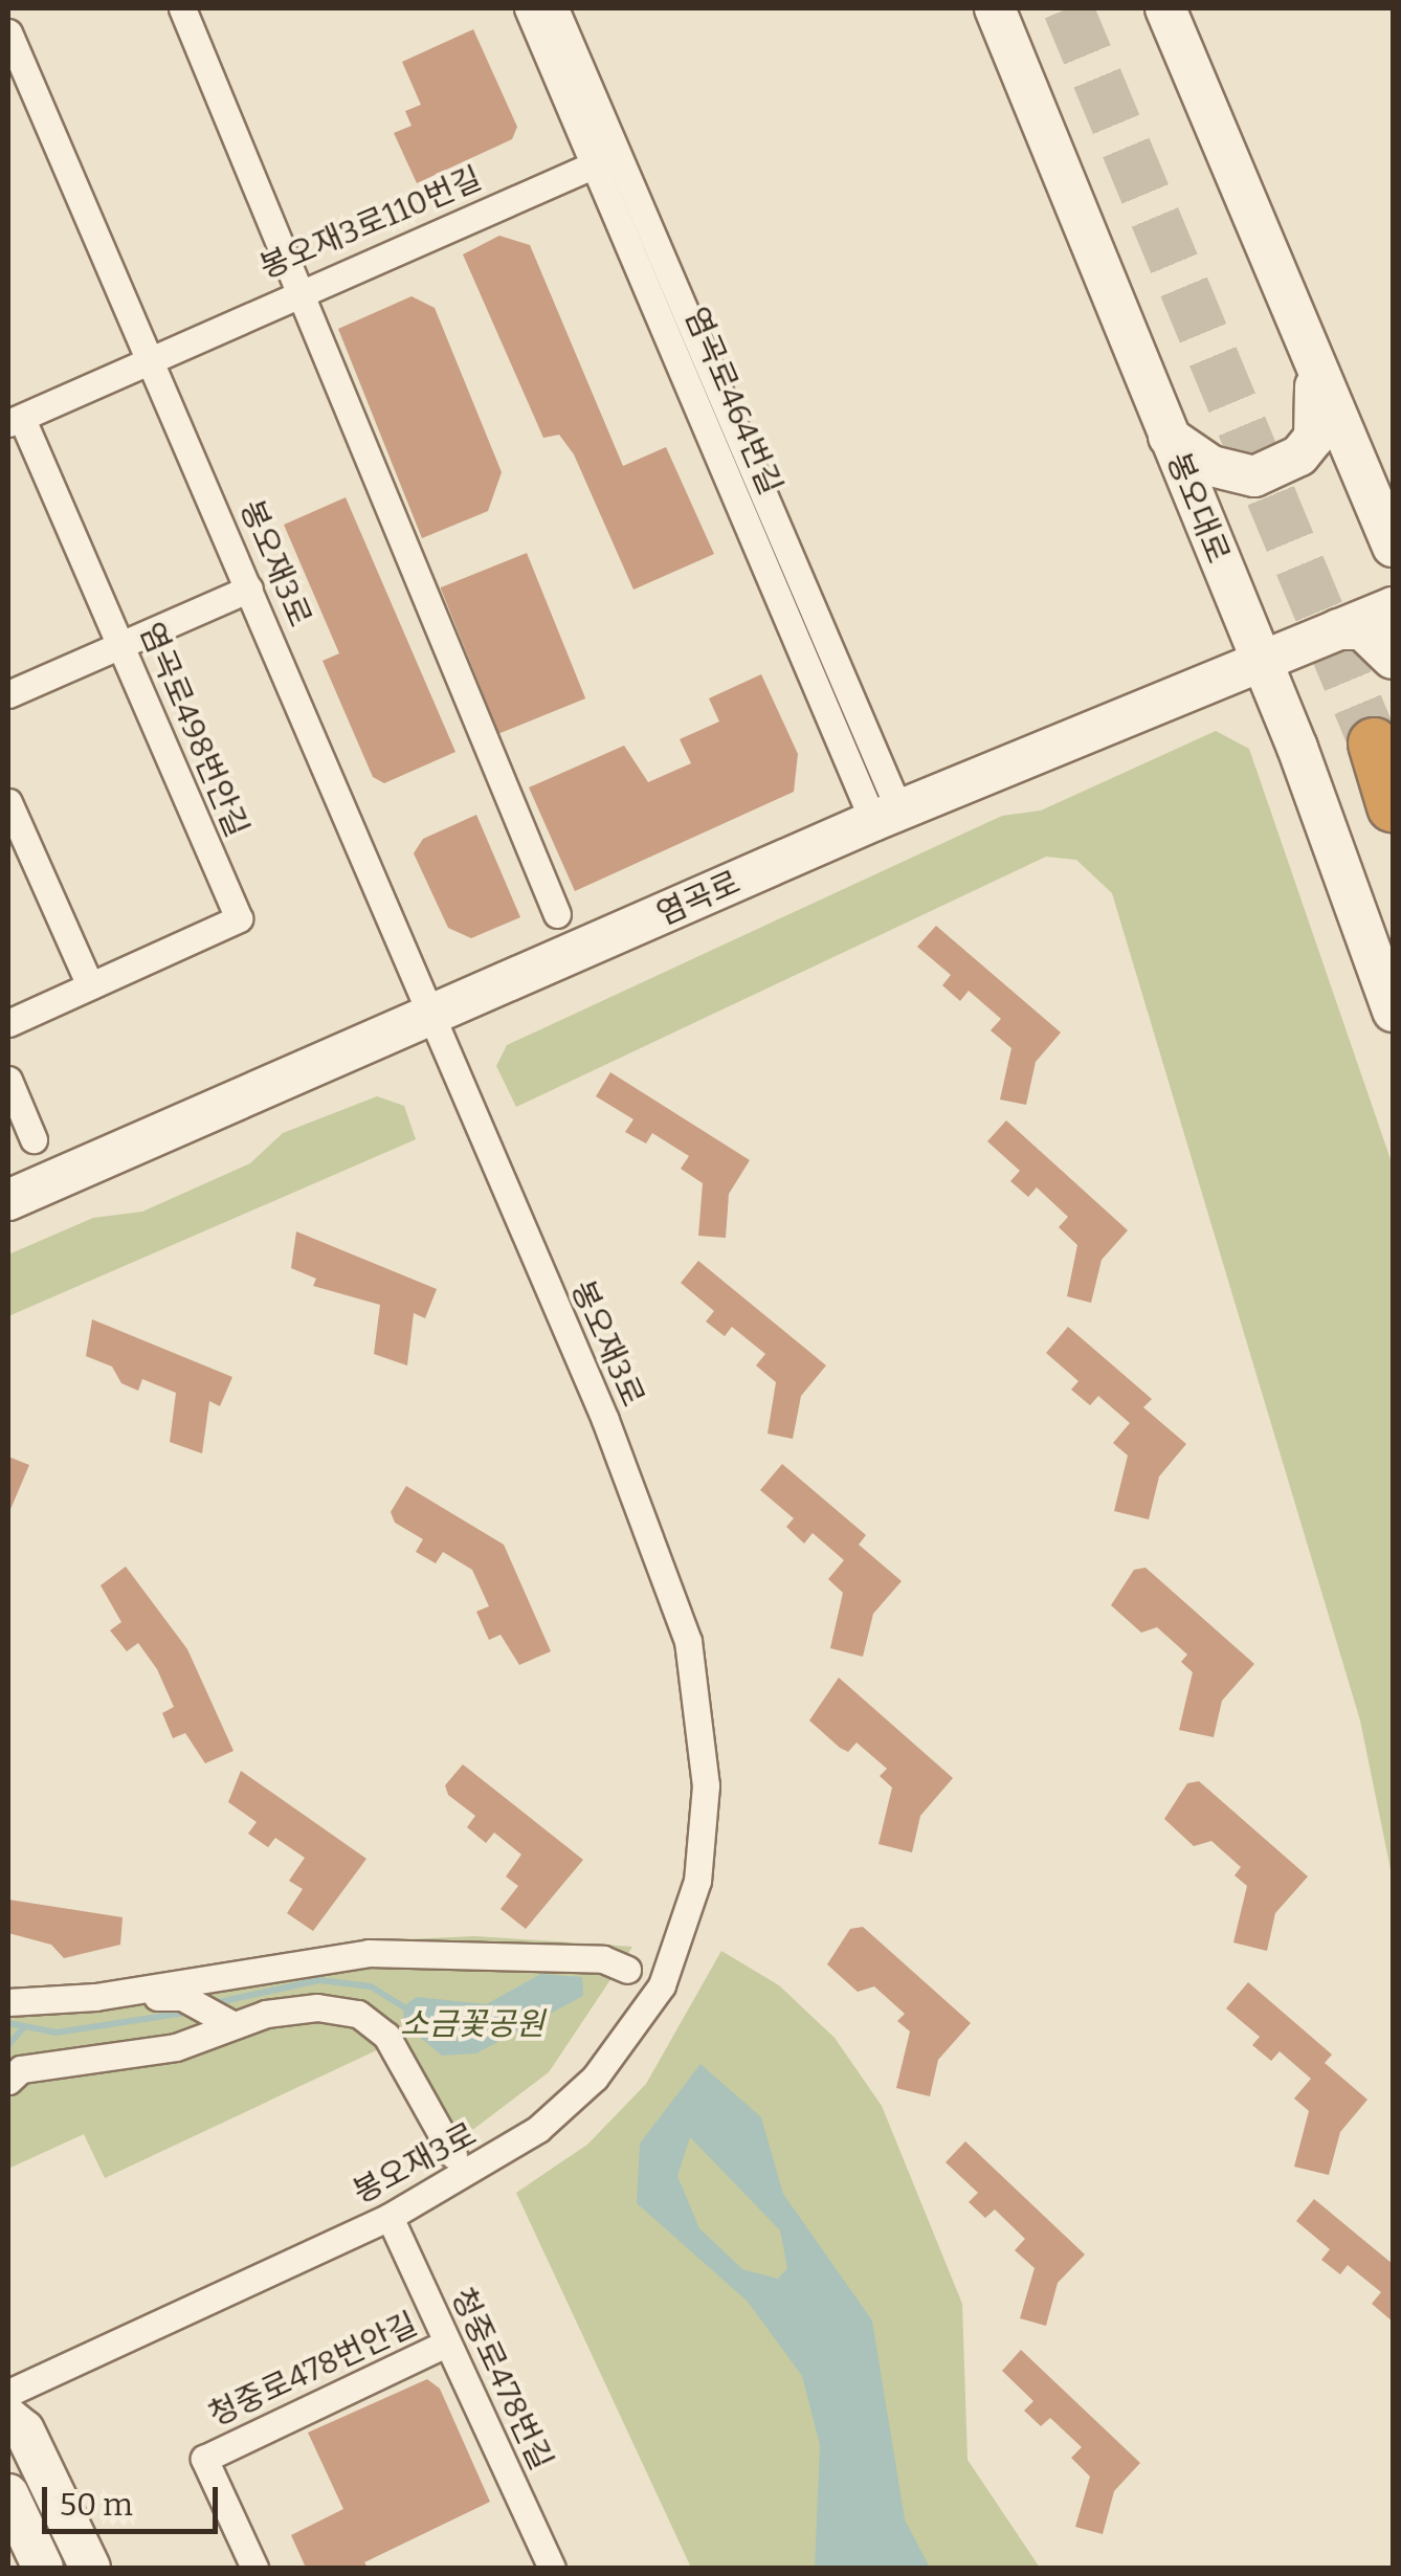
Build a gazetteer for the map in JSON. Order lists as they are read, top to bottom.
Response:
{
  "streets": {
    "main road": ["봉오대로", "염곡로"],
    "street": [
      "봉오재3로110번길",
      "염곡로464번길",
      "봉오재3로",
      "염곡로498번안길",
      "청중로478번안길",
      "청중로478번길"
    ]
  },
  "crossings": [
    ["봉오재3로110번길", "염곡로464번길"],
    ["봉오재3로110번길", "봉오재3로"],
    ["봉오재3로110번길", "염곡로498번안길"],
    ["염곡로464번길", "염곡로"],
    ["봉오대로", "염곡로"],
    ["봉오재3로", "염곡로"],
    ["봉오재3로", "청중로478번길"],
    ["청중로478번안길", "청중로478번길"]
  ],
  "parks": ["소금꽃공원"],
  "scale_bar": "50 m"
}
